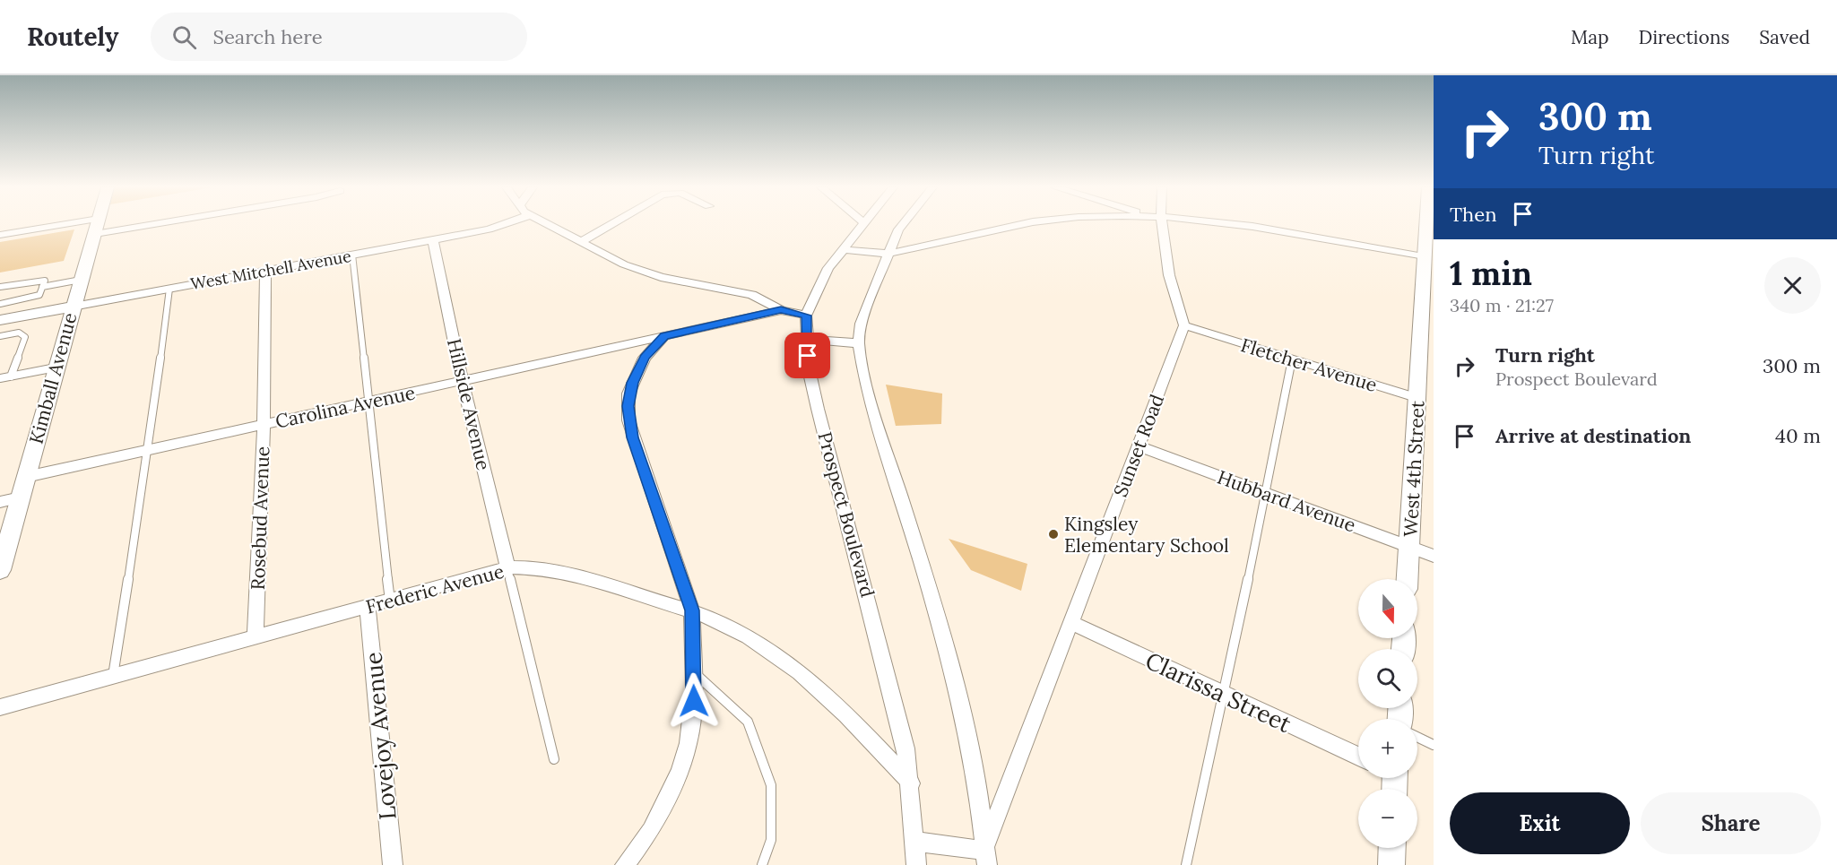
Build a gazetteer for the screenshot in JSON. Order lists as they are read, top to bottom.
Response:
{
  "streets": {
    "main road": ["Kimball Avenue", "West 4th Street"],
    "street": [
      "West Mitchell Avenue",
      "Fletcher Avenue",
      "Hillside Avenue",
      "Carolina Avenue",
      "Sunset Road",
      "Hubbard Avenue",
      "Prospect Boulevard",
      "Rosebud Avenue",
      "Frederic Avenue",
      "Clarissa Street",
      "Lovejoy Avenue"
    ]
  },
  "crossings": [
    ["West Mitchell Avenue", "Kimball Avenue"],
    ["West Mitchell Avenue", "Hillside Avenue"],
    ["West Mitchell Avenue", "Rosebud Avenue"],
    ["Fletcher Avenue", "Sunset Road"],
    ["Fletcher Avenue", "West 4th Street"],
    ["Kimball Avenue", "Carolina Avenue"],
    ["Hillside Avenue", "Carolina Avenue"],
    ["Hillside Avenue", "Frederic Avenue"],
    ["Carolina Avenue", "Rosebud Avenue"],
    ["Sunset Road", "Hubbard Avenue"],
    ["Sunset Road", "Clarissa Street"],
    ["West 4th Street", "Hubbard Avenue"],
    ["Prospect Boulevard", "Frederic Avenue"],
    ["Rosebud Avenue", "Frederic Avenue"],
    ["Frederic Avenue", "Lovejoy Avenue"]
  ],
  "places": ["Kingsley Elementary School"],
  "north": "bottom",
  "page": {
    "header": "Routely",
    "search": "Search here",
    "nav": ["Map", "Directions", "Saved"],
    "turn": ["300 m", "Turn right"],
    "then": "Then",
    "heading": ["1 min", "340 m · 21:27"],
    "list": [
      {
        "name": "Turn right",
        "note": "Prospect Boulevard",
        "value": "300 m"
      },
      {
        "name": "Arrive at destination",
        "value": "40 m"
      }
    ],
    "map_buttons": ["+", "−"],
    "buttons": ["Exit", "Share"]
  }
}
